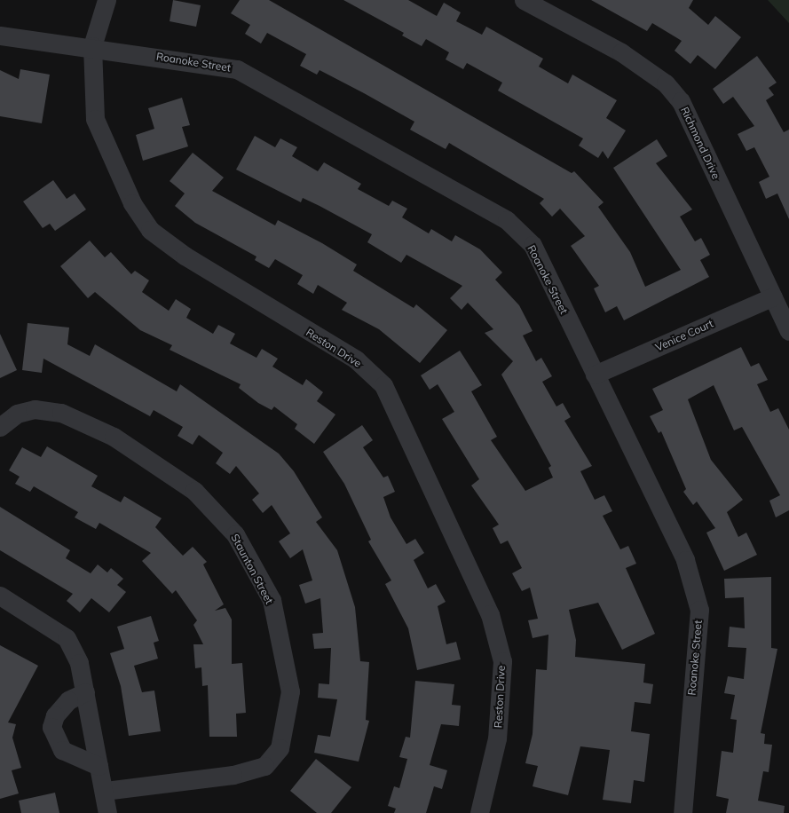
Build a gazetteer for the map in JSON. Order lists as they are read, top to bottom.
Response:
{
  "streets": {
    "street": [
      "Roanoke Street",
      "Richmond Drive",
      "Venice Court",
      "Reston Drive",
      "Staunton Street"
    ]
  },
  "crossings": [
    ["Roanoke Street", "Venice Court"],
    ["Roanoke Street", "Reston Drive"],
    ["Richmond Drive", "Venice Court"]
  ]
}
